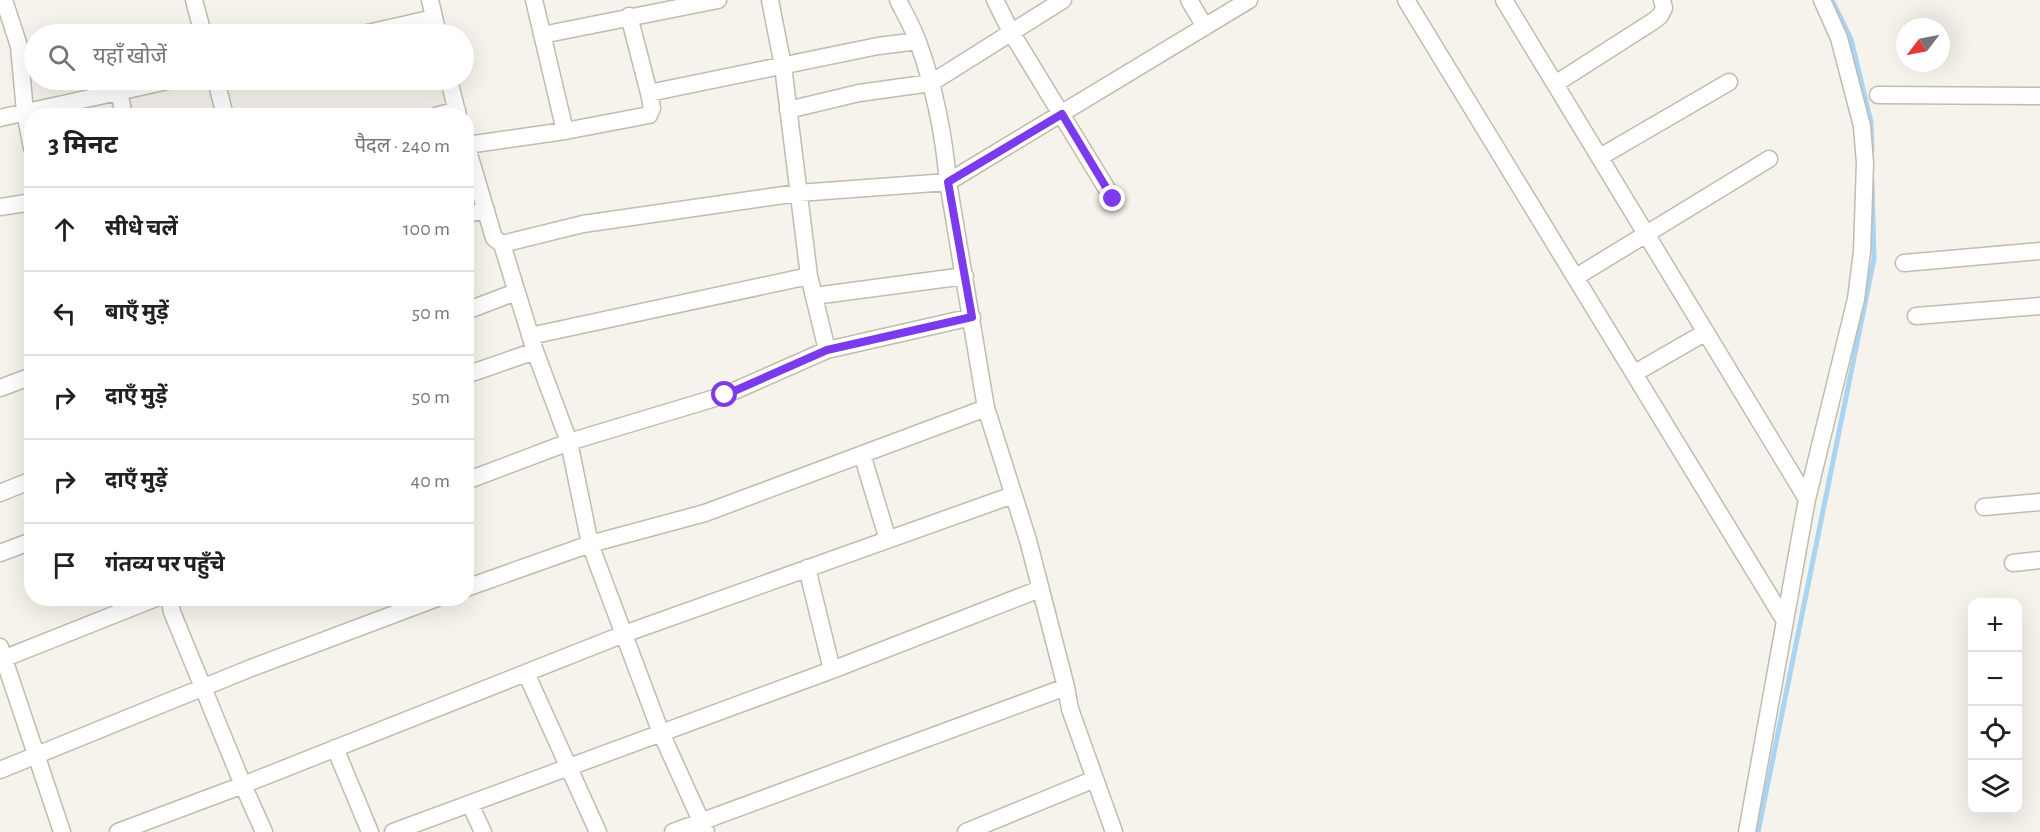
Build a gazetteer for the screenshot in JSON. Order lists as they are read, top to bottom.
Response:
{
  "north": "bottom left",
  "page": {
    "search": "यहाँ खोजें",
    "heading": ["3 मिनट", "पैदल · 240 m"],
    "list": [
      ["सीधे चलें", "100 m"],
      ["बाएँ मुड़ें", "50 m"],
      ["दाएँ मुड़ें", "50 m"],
      ["दाएँ मुड़ें", "40 m"],
      "गंतव्य पर पहुँचे"
    ],
    "map_buttons": ["+", "−"]
  }
}
